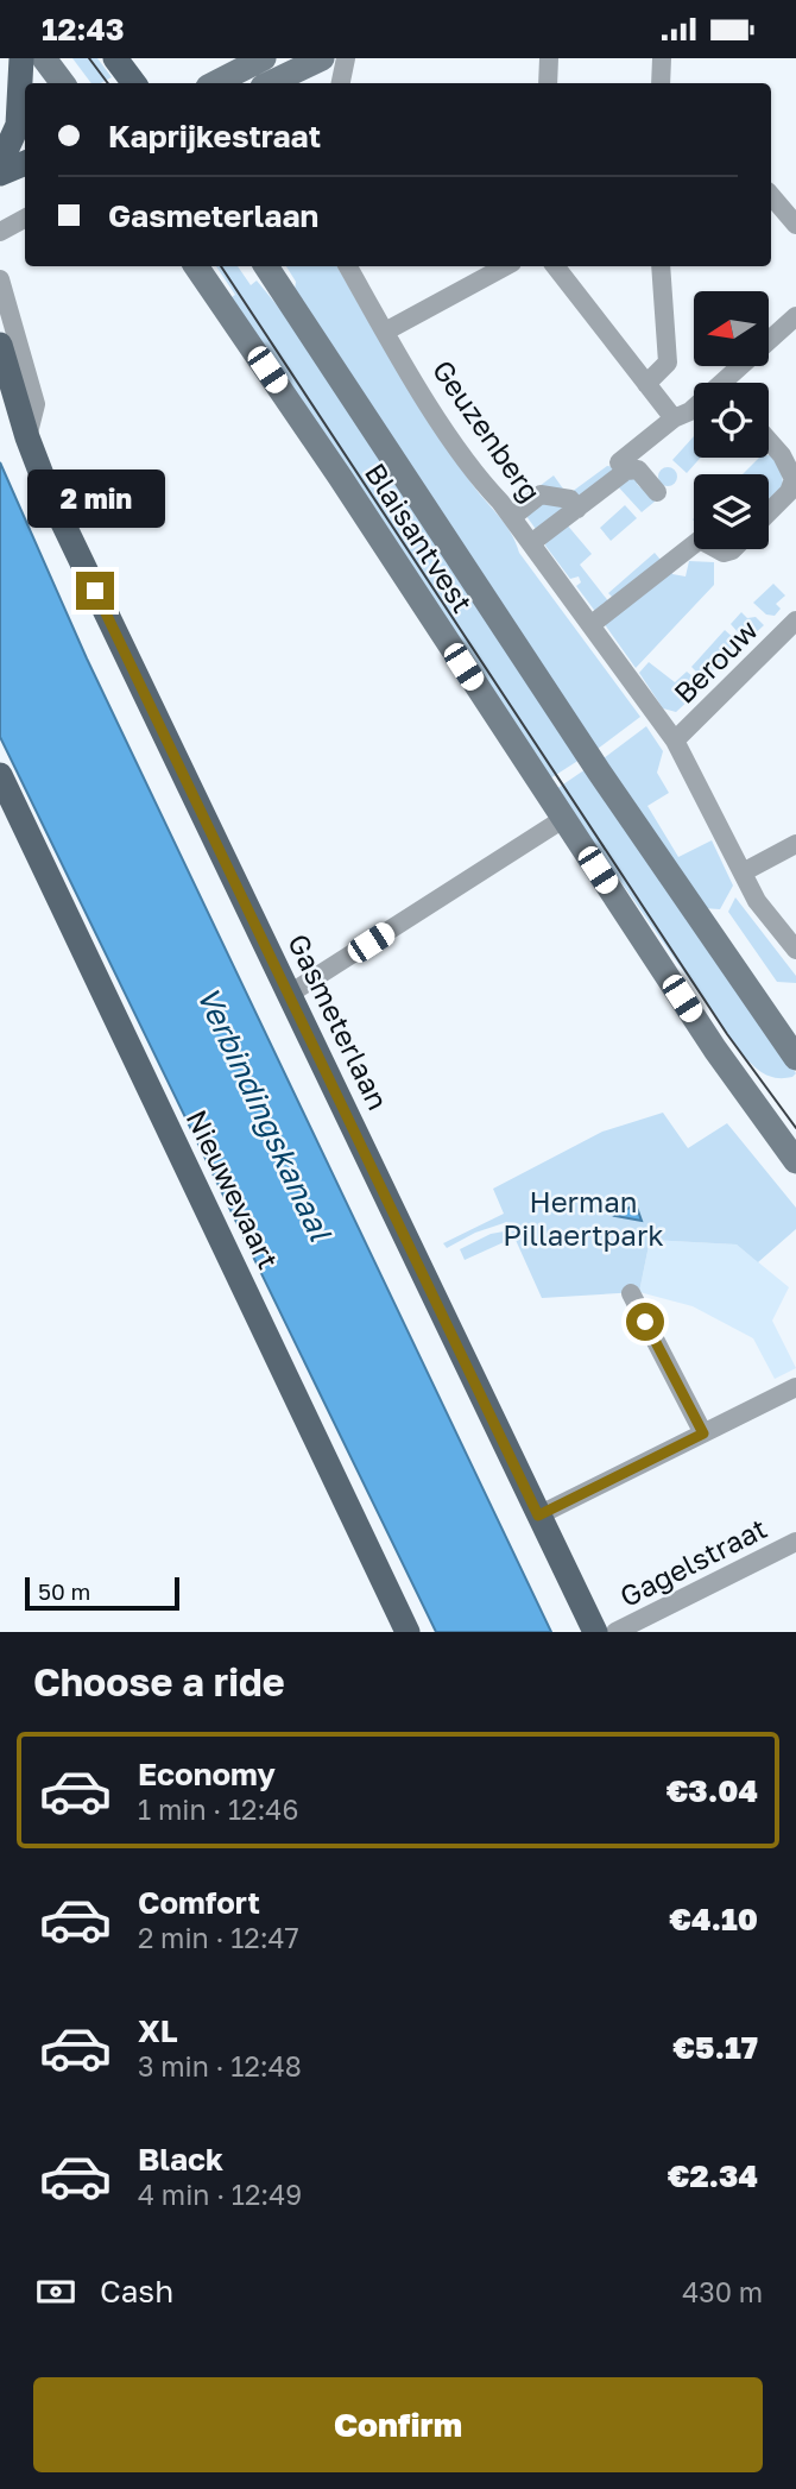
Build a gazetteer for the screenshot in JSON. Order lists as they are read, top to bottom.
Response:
{
  "streets": {
    "main road": ["Blaisantvest", "Gasmeterlaan", "Nieuwevaart"],
    "street": ["Geuzenberg", "Berouw", "Gagelstraat"]
  },
  "crossings": [
    ["Geuzenberg", "Berouw"]
  ],
  "water": ["Verbindingskanaal"],
  "parks": ["Herman Pillaertpark"],
  "scale_bar": "50 m",
  "north": "left",
  "page": {
    "status": "12:43",
    "banner": ["Kaprijkestraat", "Gasmeterlaan"],
    "bubble": "2 min",
    "scale": "50 m",
    "heading": "Choose a ride",
    "list": [
      {
        "name": "Economy",
        "note": "1 min · 12:46",
        "value": "€3.04"
      },
      {
        "name": "Comfort",
        "note": "2 min · 12:47",
        "value": "€4.10"
      },
      {
        "name": "XL",
        "note": "3 min · 12:48",
        "value": "€5.17"
      },
      {
        "name": "Black",
        "note": "4 min · 12:49",
        "value": "€2.34"
      }
    ],
    "pay": ["Cash", "430 m"],
    "buttons": "Confirm"
  }
}
